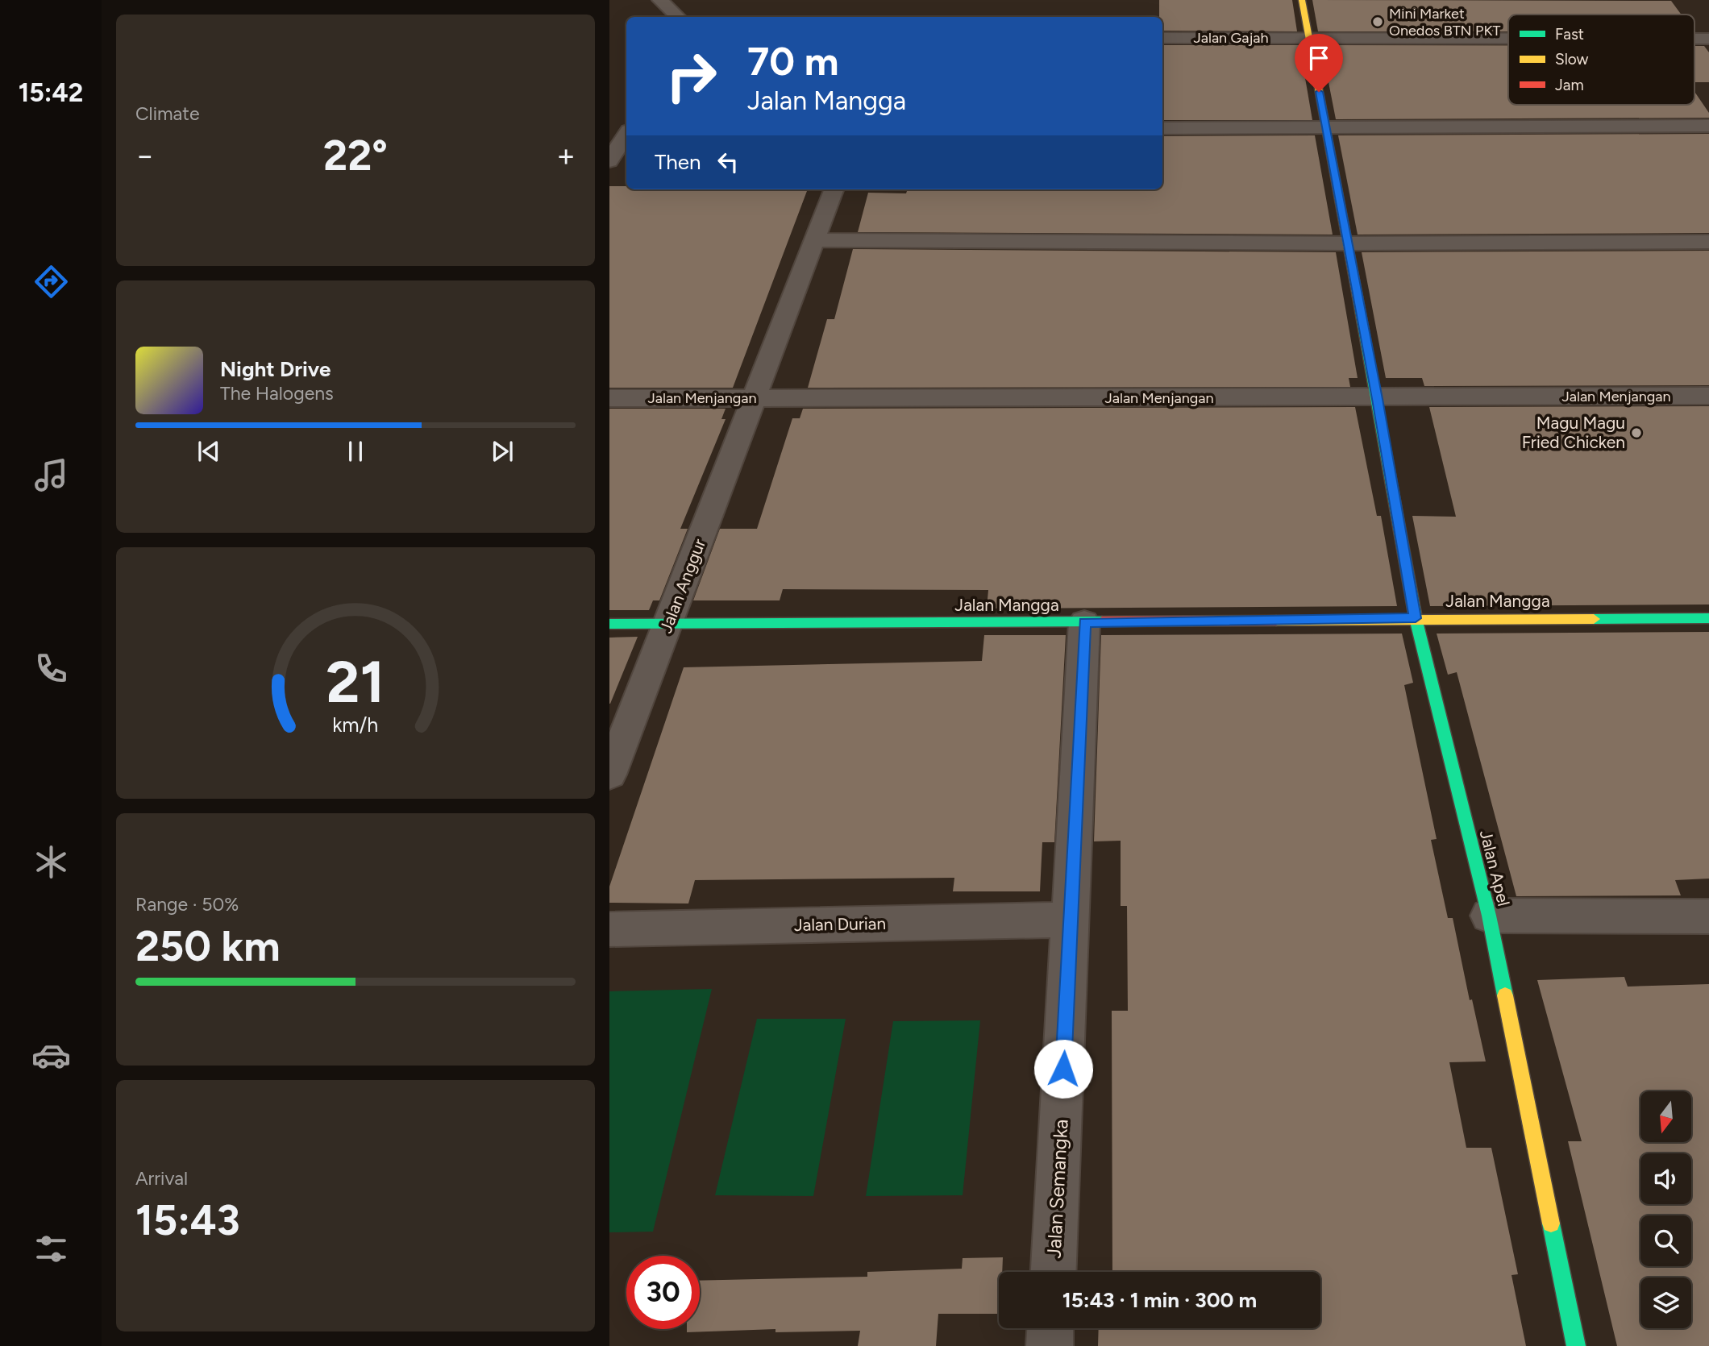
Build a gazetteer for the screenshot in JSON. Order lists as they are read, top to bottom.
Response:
{
  "streets": {
    "street": [
      "Jalan Gajah",
      "Jalan Menjangan",
      "Jalan Anggur",
      "Jalan Mangga",
      "Jalan Apel",
      "Jalan Durian",
      "Jalan Semangka"
    ]
  },
  "crossings": [
    ["Jalan Gajah", "Jalan Apel"],
    ["Jalan Menjangan", "Jalan Anggur"],
    ["Jalan Menjangan", "Jalan Apel"],
    ["Jalan Anggur", "Jalan Mangga"],
    ["Jalan Mangga", "Jalan Apel"],
    ["Jalan Mangga", "Jalan Semangka"],
    ["Jalan Durian", "Jalan Semangka"]
  ],
  "places": ["Mini Market Onedos BTN PKT", "Magu Magu Fried Chicken"],
  "legend": ["Fast", "Slow", "Jam"],
  "north": "bottom",
  "page": {
    "tabs": "15:42",
    "tile": [
      "Climate",
      ["Range · 50%", "250 km"],
      ["Arrival", "15:43"]
    ],
    "turn": ["70 m", "Jalan Mangga"],
    "heat": ["−", "22°", "+"],
    "then": "Then",
    "song": ["Night Drive", "The Halogens"],
    "limit": "30",
    "trip": "15:43 · 1 min · 300 m",
    "gauge": ["21", "km/h"]
  }
}
